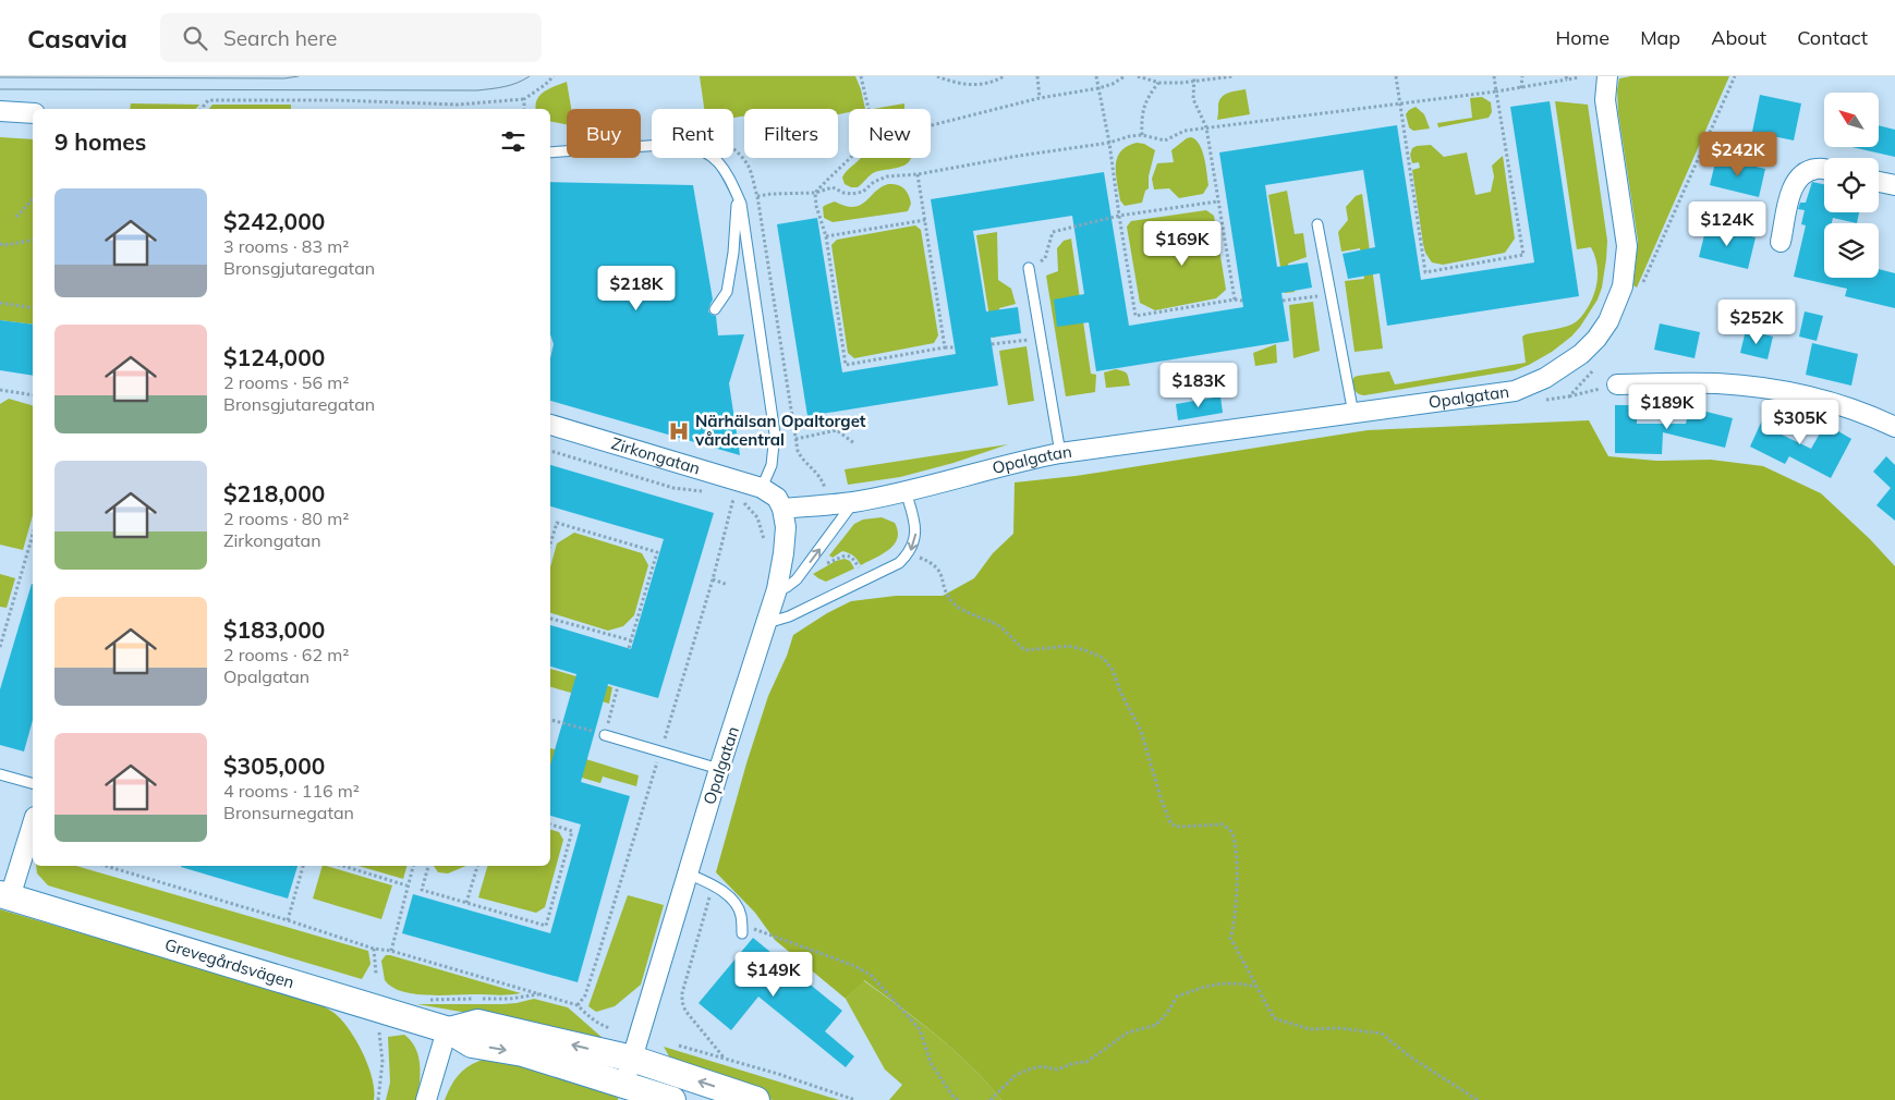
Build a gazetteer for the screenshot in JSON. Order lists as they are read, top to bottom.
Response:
{
  "streets": {
    "street": ["Opalgatan", "Zirkongatan", "Grevegårdsvägen"]
  },
  "crossings": [
    ["Opalgatan", "Grevegårdsvägen"]
  ],
  "places": {
    "hospital": ["Närhälsan Opaltorget vårdcentral"]
  },
  "north": "top left",
  "page": {
    "header": "Casavia",
    "search": "Search here",
    "nav": [
      "Home",
      "Map",
      "About",
      "Contact"
    ],
    "chip": [
      "Buy",
      "Rent",
      "Filters",
      "New"
    ],
    "heading": "9 homes",
    "price": [
      "$242K",
      "$124K",
      "$169K",
      "$218K",
      "$252K",
      "$183K",
      "$189K",
      "$305K",
      "$149K"
    ],
    "list": [
      {
        "name": "$242,000",
        "note": "3 rooms · 83 m² · Bronsgjutaregatan"
      },
      {
        "name": "$124,000",
        "note": "2 rooms · 56 m² · Bronsgjutaregatan"
      },
      {
        "name": "$218,000",
        "note": "2 rooms · 80 m² · Zirkongatan"
      },
      {
        "name": "$183,000",
        "note": "2 rooms · 62 m² · Opalgatan"
      },
      {
        "name": "$305,000",
        "note": "4 rooms · 116 m² · Bronsurnegatan"
      }
    ]
  }
}
